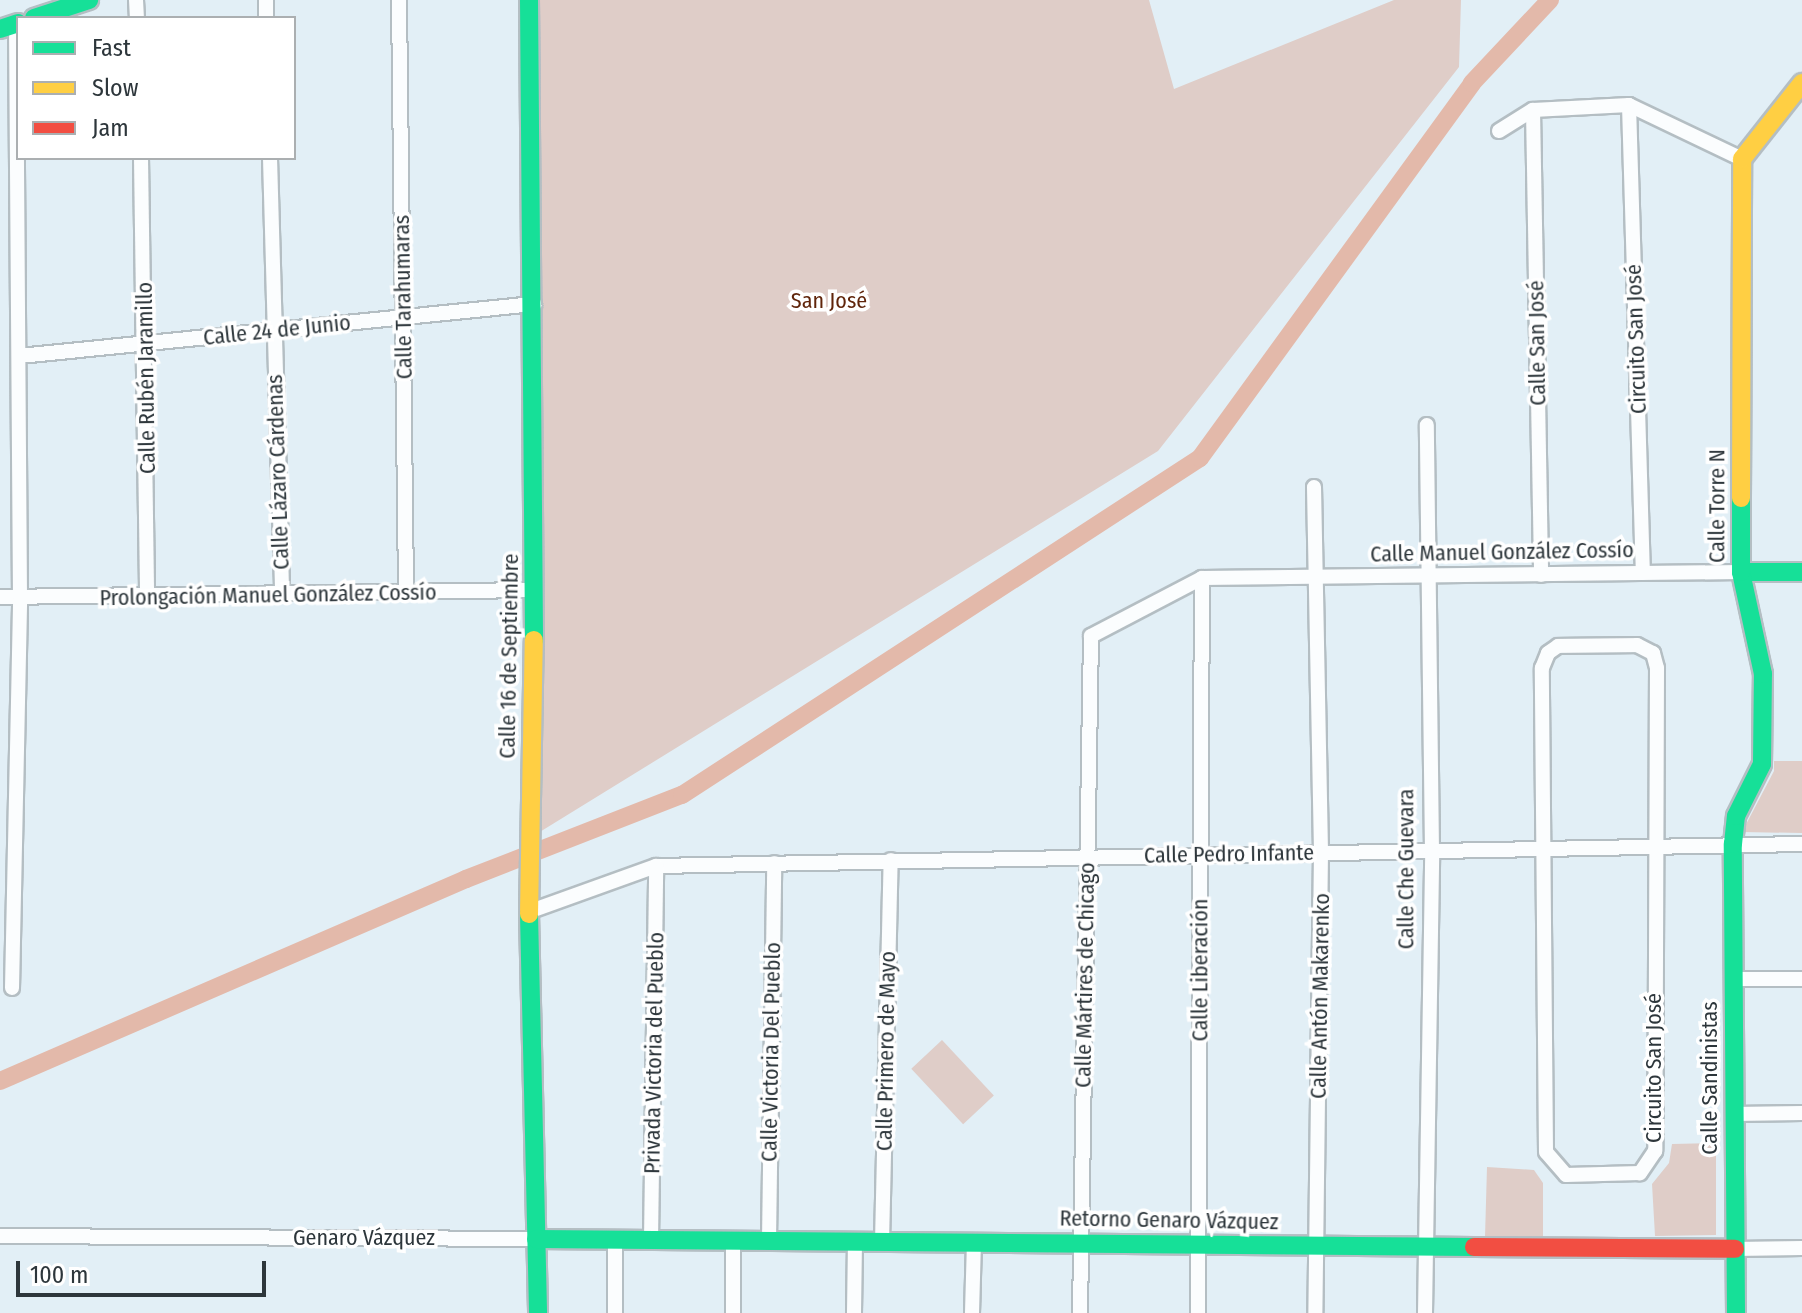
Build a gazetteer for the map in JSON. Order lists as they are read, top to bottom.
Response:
{
  "streets": {
    "street": [
      "Calle Tarahumaras",
      "Calle 24 de Junio",
      "Circuito San José",
      "Calle San José",
      "Calle Rubén Jaramillo",
      "Calle Lázaro Cárdenas",
      "Calle Torre N",
      "Calle Manuel González Cossío",
      "Prolongación Manuel González Cossío",
      "Calle 16 de Septiembre",
      "Calle Pedro Infante",
      "Calle Che Guevara",
      "Calle Liberación",
      "Calle Mártires de Chicago",
      "Calle Antón Makarenko",
      "Calle Primero de Mayo",
      "Calle Victoria Del Pueblo",
      "Privada Victoria del Pueblo",
      "Calle Sandinistas",
      "Retorno Genaro Vázquez",
      "Genaro Vázquez"
    ]
  },
  "crossings": [
    ["Calle Tarahumaras", "Calle 24 de Junio"],
    ["Calle Tarahumaras", "Prolongación Manuel González Cossío"],
    ["Calle 24 de Junio", "Calle Rubén Jaramillo"],
    ["Calle 24 de Junio", "Calle Lázaro Cárdenas"],
    ["Calle 24 de Junio", "Calle 16 de Septiembre"],
    ["Circuito San José", "Calle Manuel González Cossío"],
    ["Circuito San José", "Calle Pedro Infante"],
    ["Calle San José", "Calle Manuel González Cossío"],
    ["Calle Rubén Jaramillo", "Prolongación Manuel González Cossío"],
    ["Calle Lázaro Cárdenas", "Prolongación Manuel González Cossío"],
    ["Calle Torre N", "Calle Manuel González Cossío"],
    ["Calle Torre N", "Calle Pedro Infante"],
    ["Calle Torre N", "Calle Sandinistas"],
    ["Calle Manuel González Cossío", "Calle Che Guevara"],
    ["Calle Manuel González Cossío", "Calle Liberación"],
    ["Calle Manuel González Cossío", "Calle Mártires de Chicago"],
    ["Calle Manuel González Cossío", "Calle Antón Makarenko"],
    ["Prolongación Manuel González Cossío", "Calle 16 de Septiembre"],
    ["Calle 16 de Septiembre", "Calle Pedro Infante"],
    ["Calle 16 de Septiembre", "Retorno Genaro Vázquez"],
    ["Calle 16 de Septiembre", "Genaro Vázquez"],
    ["Calle Pedro Infante", "Calle Che Guevara"],
    ["Calle Pedro Infante", "Calle Liberación"],
    ["Calle Pedro Infante", "Calle Mártires de Chicago"],
    ["Calle Pedro Infante", "Calle Antón Makarenko"],
    ["Calle Pedro Infante", "Calle Primero de Mayo"],
    ["Calle Pedro Infante", "Calle Victoria Del Pueblo"],
    ["Calle Pedro Infante", "Privada Victoria del Pueblo"],
    ["Calle Pedro Infante", "Calle Sandinistas"],
    ["Calle Che Guevara", "Retorno Genaro Vázquez"],
    ["Calle Liberación", "Calle Mártires de Chicago"],
    ["Calle Liberación", "Retorno Genaro Vázquez"],
    ["Calle Mártires de Chicago", "Retorno Genaro Vázquez"],
    ["Calle Antón Makarenko", "Retorno Genaro Vázquez"],
    ["Calle Primero de Mayo", "Retorno Genaro Vázquez"],
    ["Calle Victoria Del Pueblo", "Retorno Genaro Vázquez"],
    ["Privada Victoria del Pueblo", "Retorno Genaro Vázquez"],
    ["Calle Sandinistas", "Retorno Genaro Vázquez"],
    ["Retorno Genaro Vázquez", "Genaro Vázquez"]
  ],
  "parks": ["San José"],
  "legend": ["Fast", "Slow", "Jam"],
  "scale_bar": "100 m"
}
